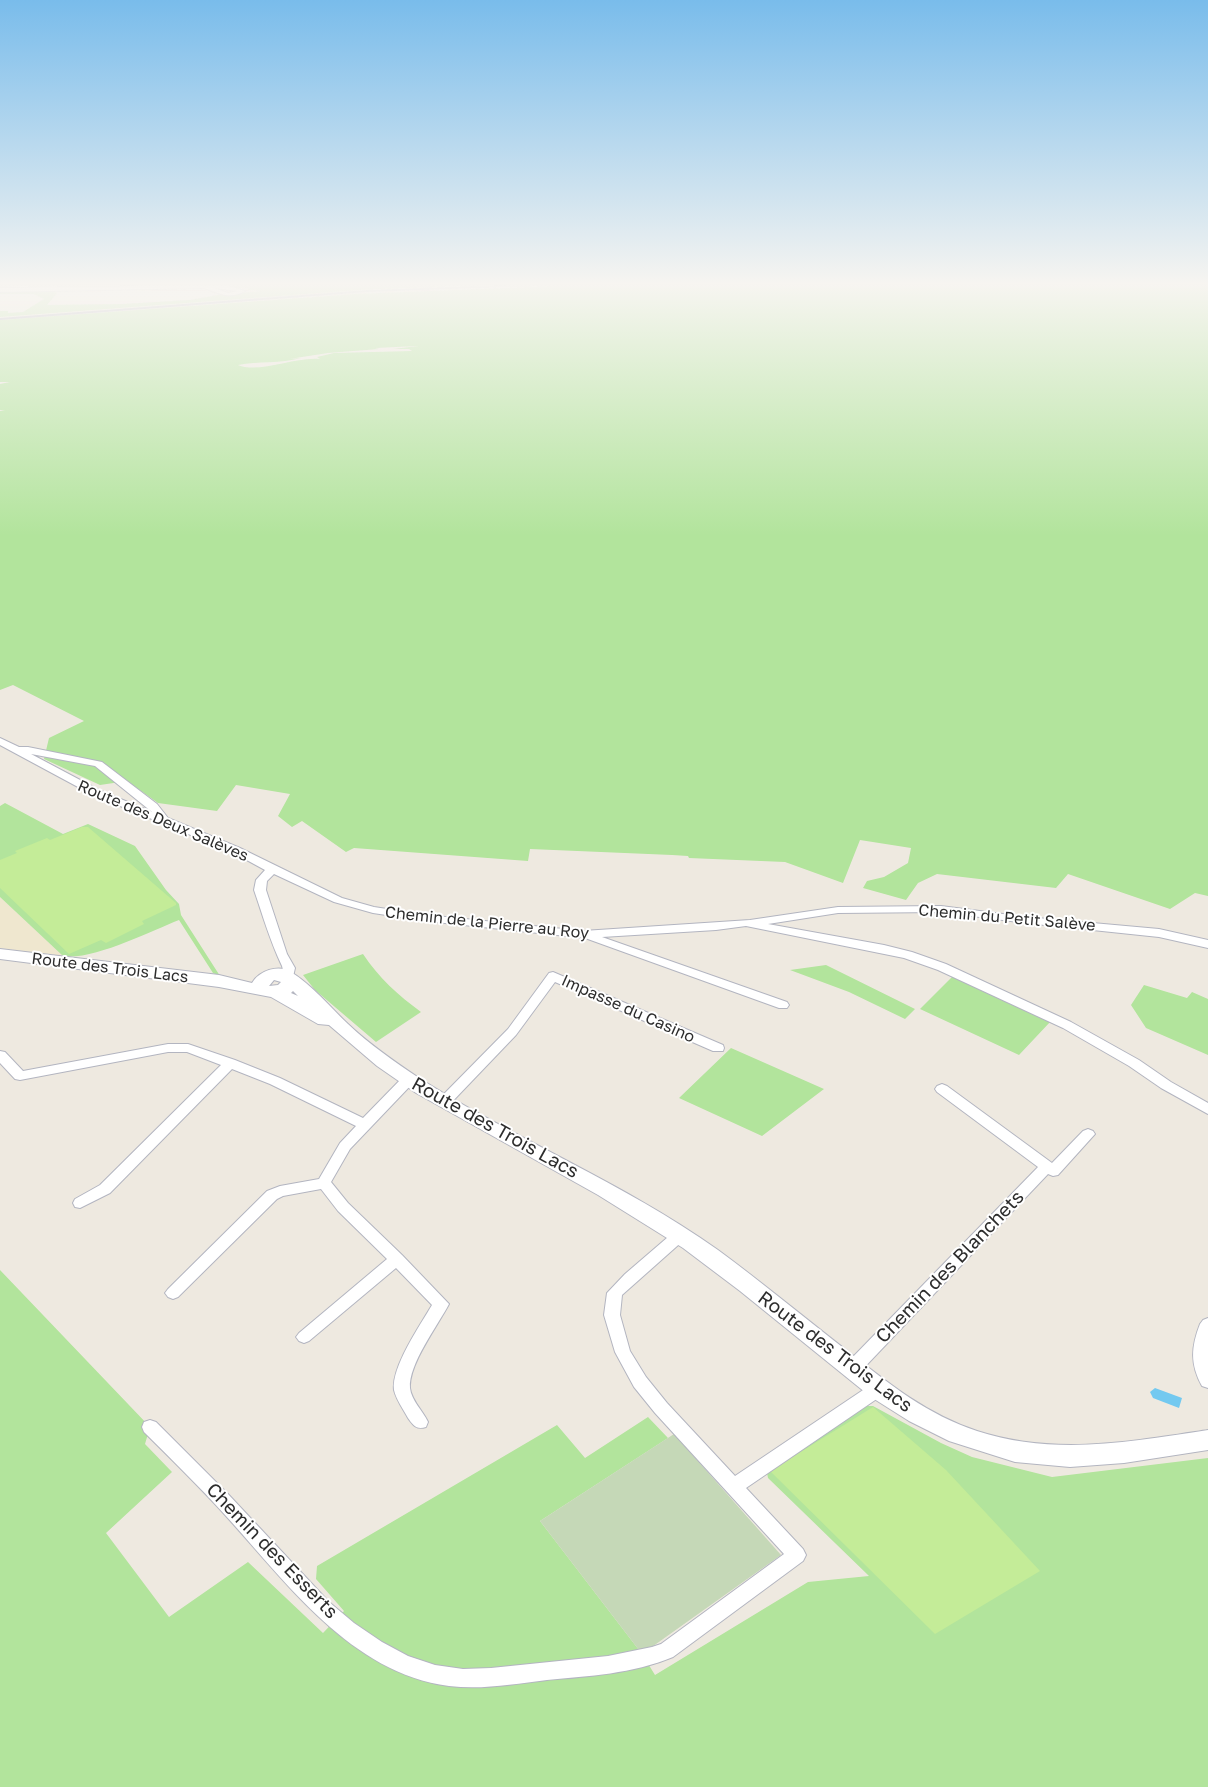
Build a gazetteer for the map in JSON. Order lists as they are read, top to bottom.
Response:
{
  "streets": {
    "street": [
      "Route des Deux Salèves",
      "Chemin du Petit Salève",
      "Chemin de la Pierre au Roy",
      "Route des Trois Lacs",
      "Impasse du Casino",
      "Chemin des Blanchets",
      "Chemin des Esserts"
    ]
  },
  "crossings": [
    ["Route des Deux Salèves", "Chemin de la Pierre au Roy"],
    ["Route des Deux Salèves", "Route des Trois Lacs"],
    ["Chemin du Petit Salève", "Chemin de la Pierre au Roy"],
    ["Route des Trois Lacs", "Impasse du Casino"],
    ["Route des Trois Lacs", "Chemin des Blanchets"],
    ["Route des Trois Lacs", "Chemin des Esserts"]
  ]
}
